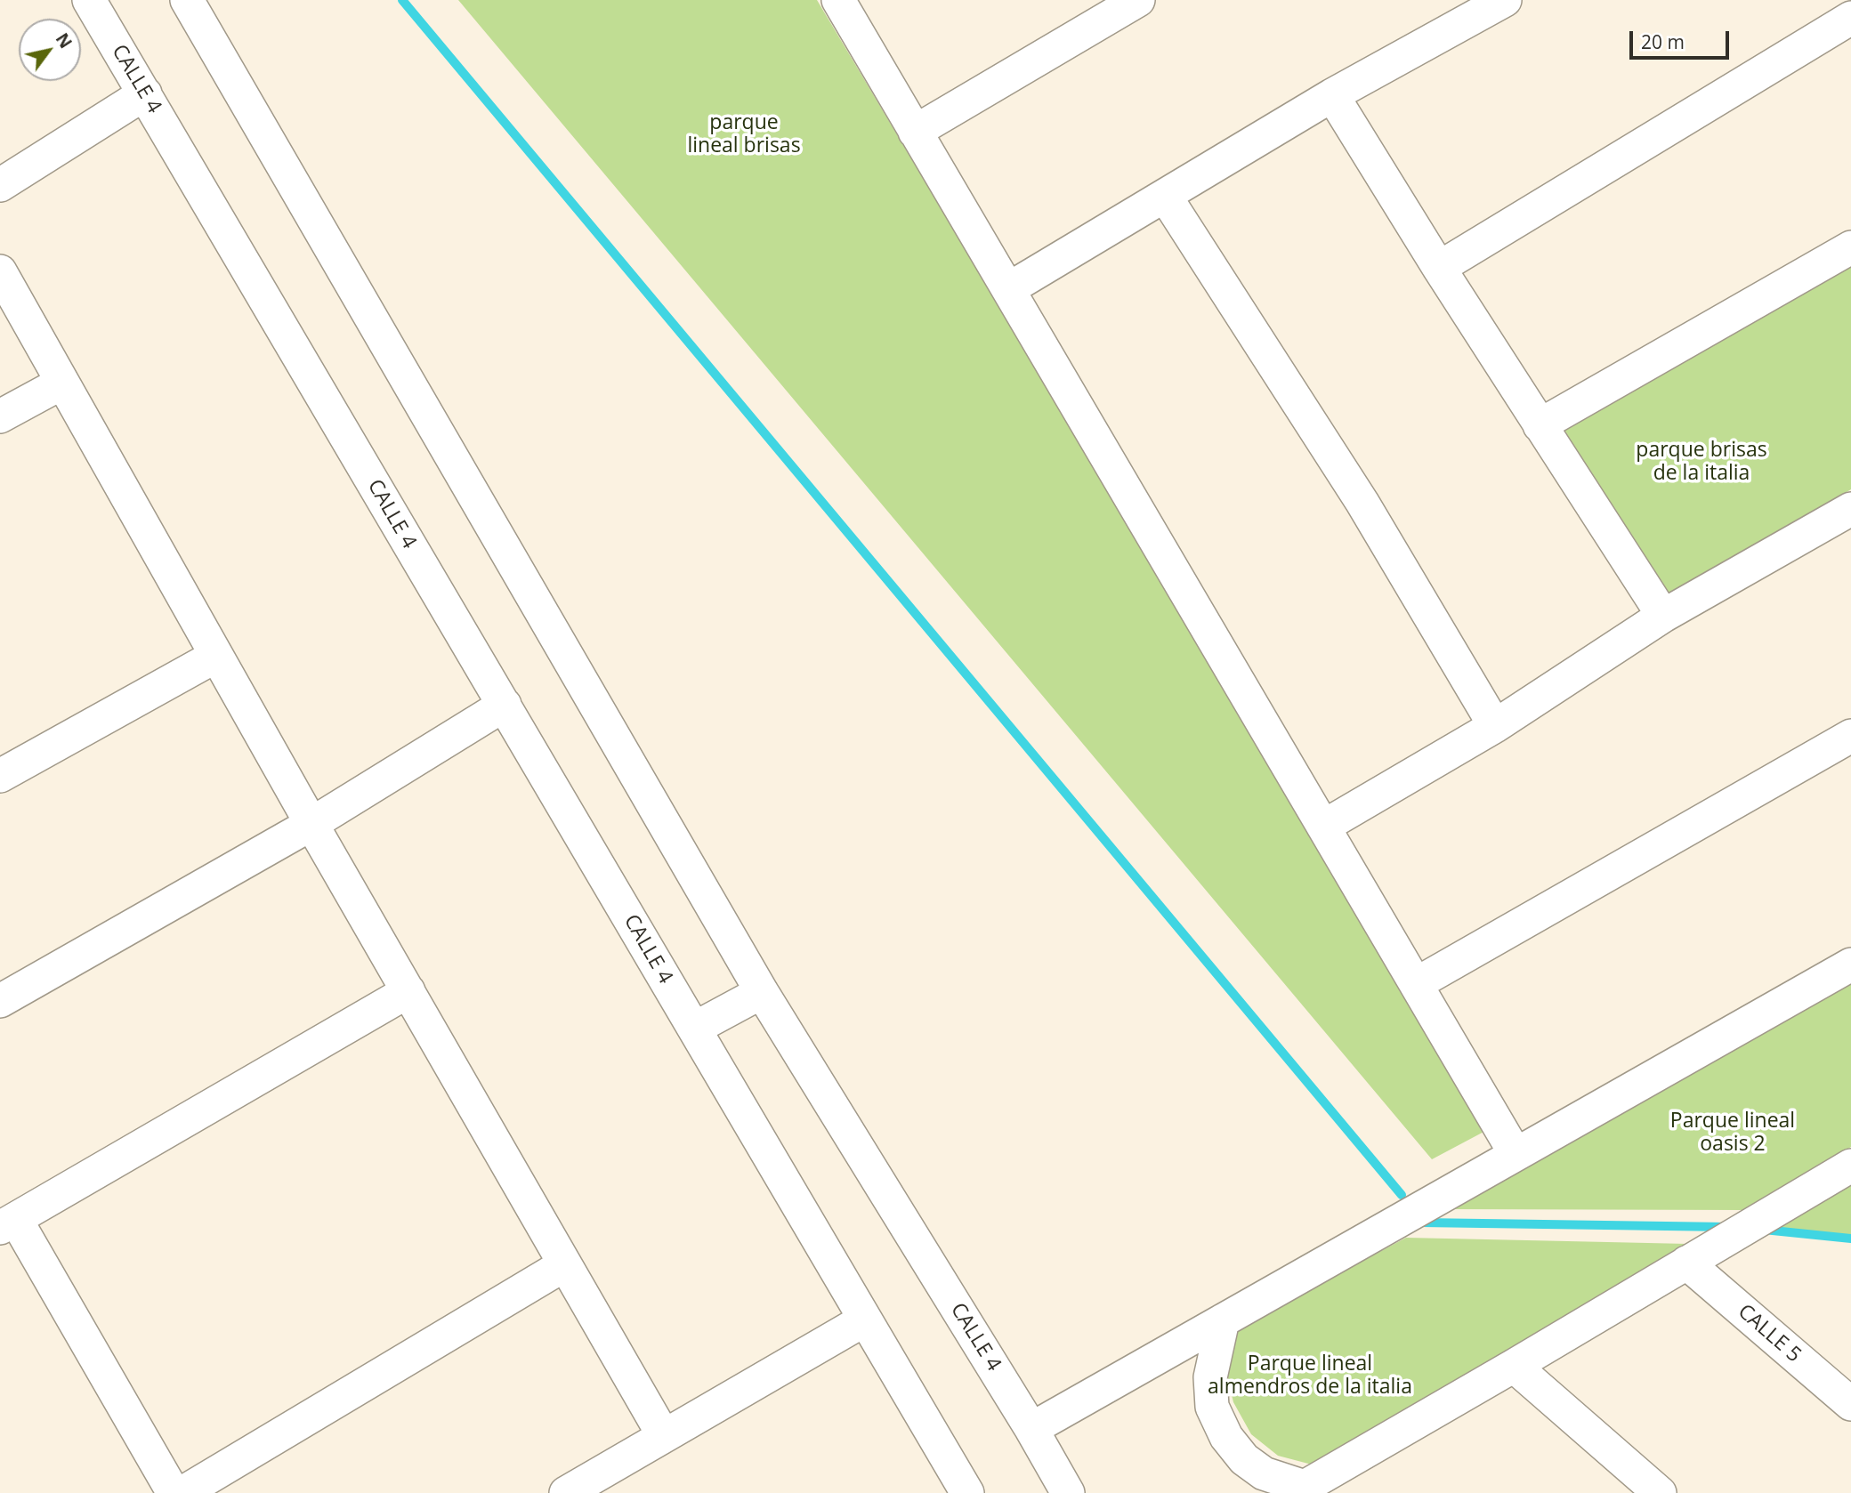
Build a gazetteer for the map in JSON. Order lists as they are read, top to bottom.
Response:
{
  "streets": {
    "street": ["CALLE 4", "CALLE 5"]
  },
  "parks": [
    "parque lineal brisas",
    "parque brisas de la italia",
    "Parque lineal oasis 2",
    "Parque lineal almendros de la italia"
  ],
  "scale_bar": "20 m",
  "north": "top right"
}
